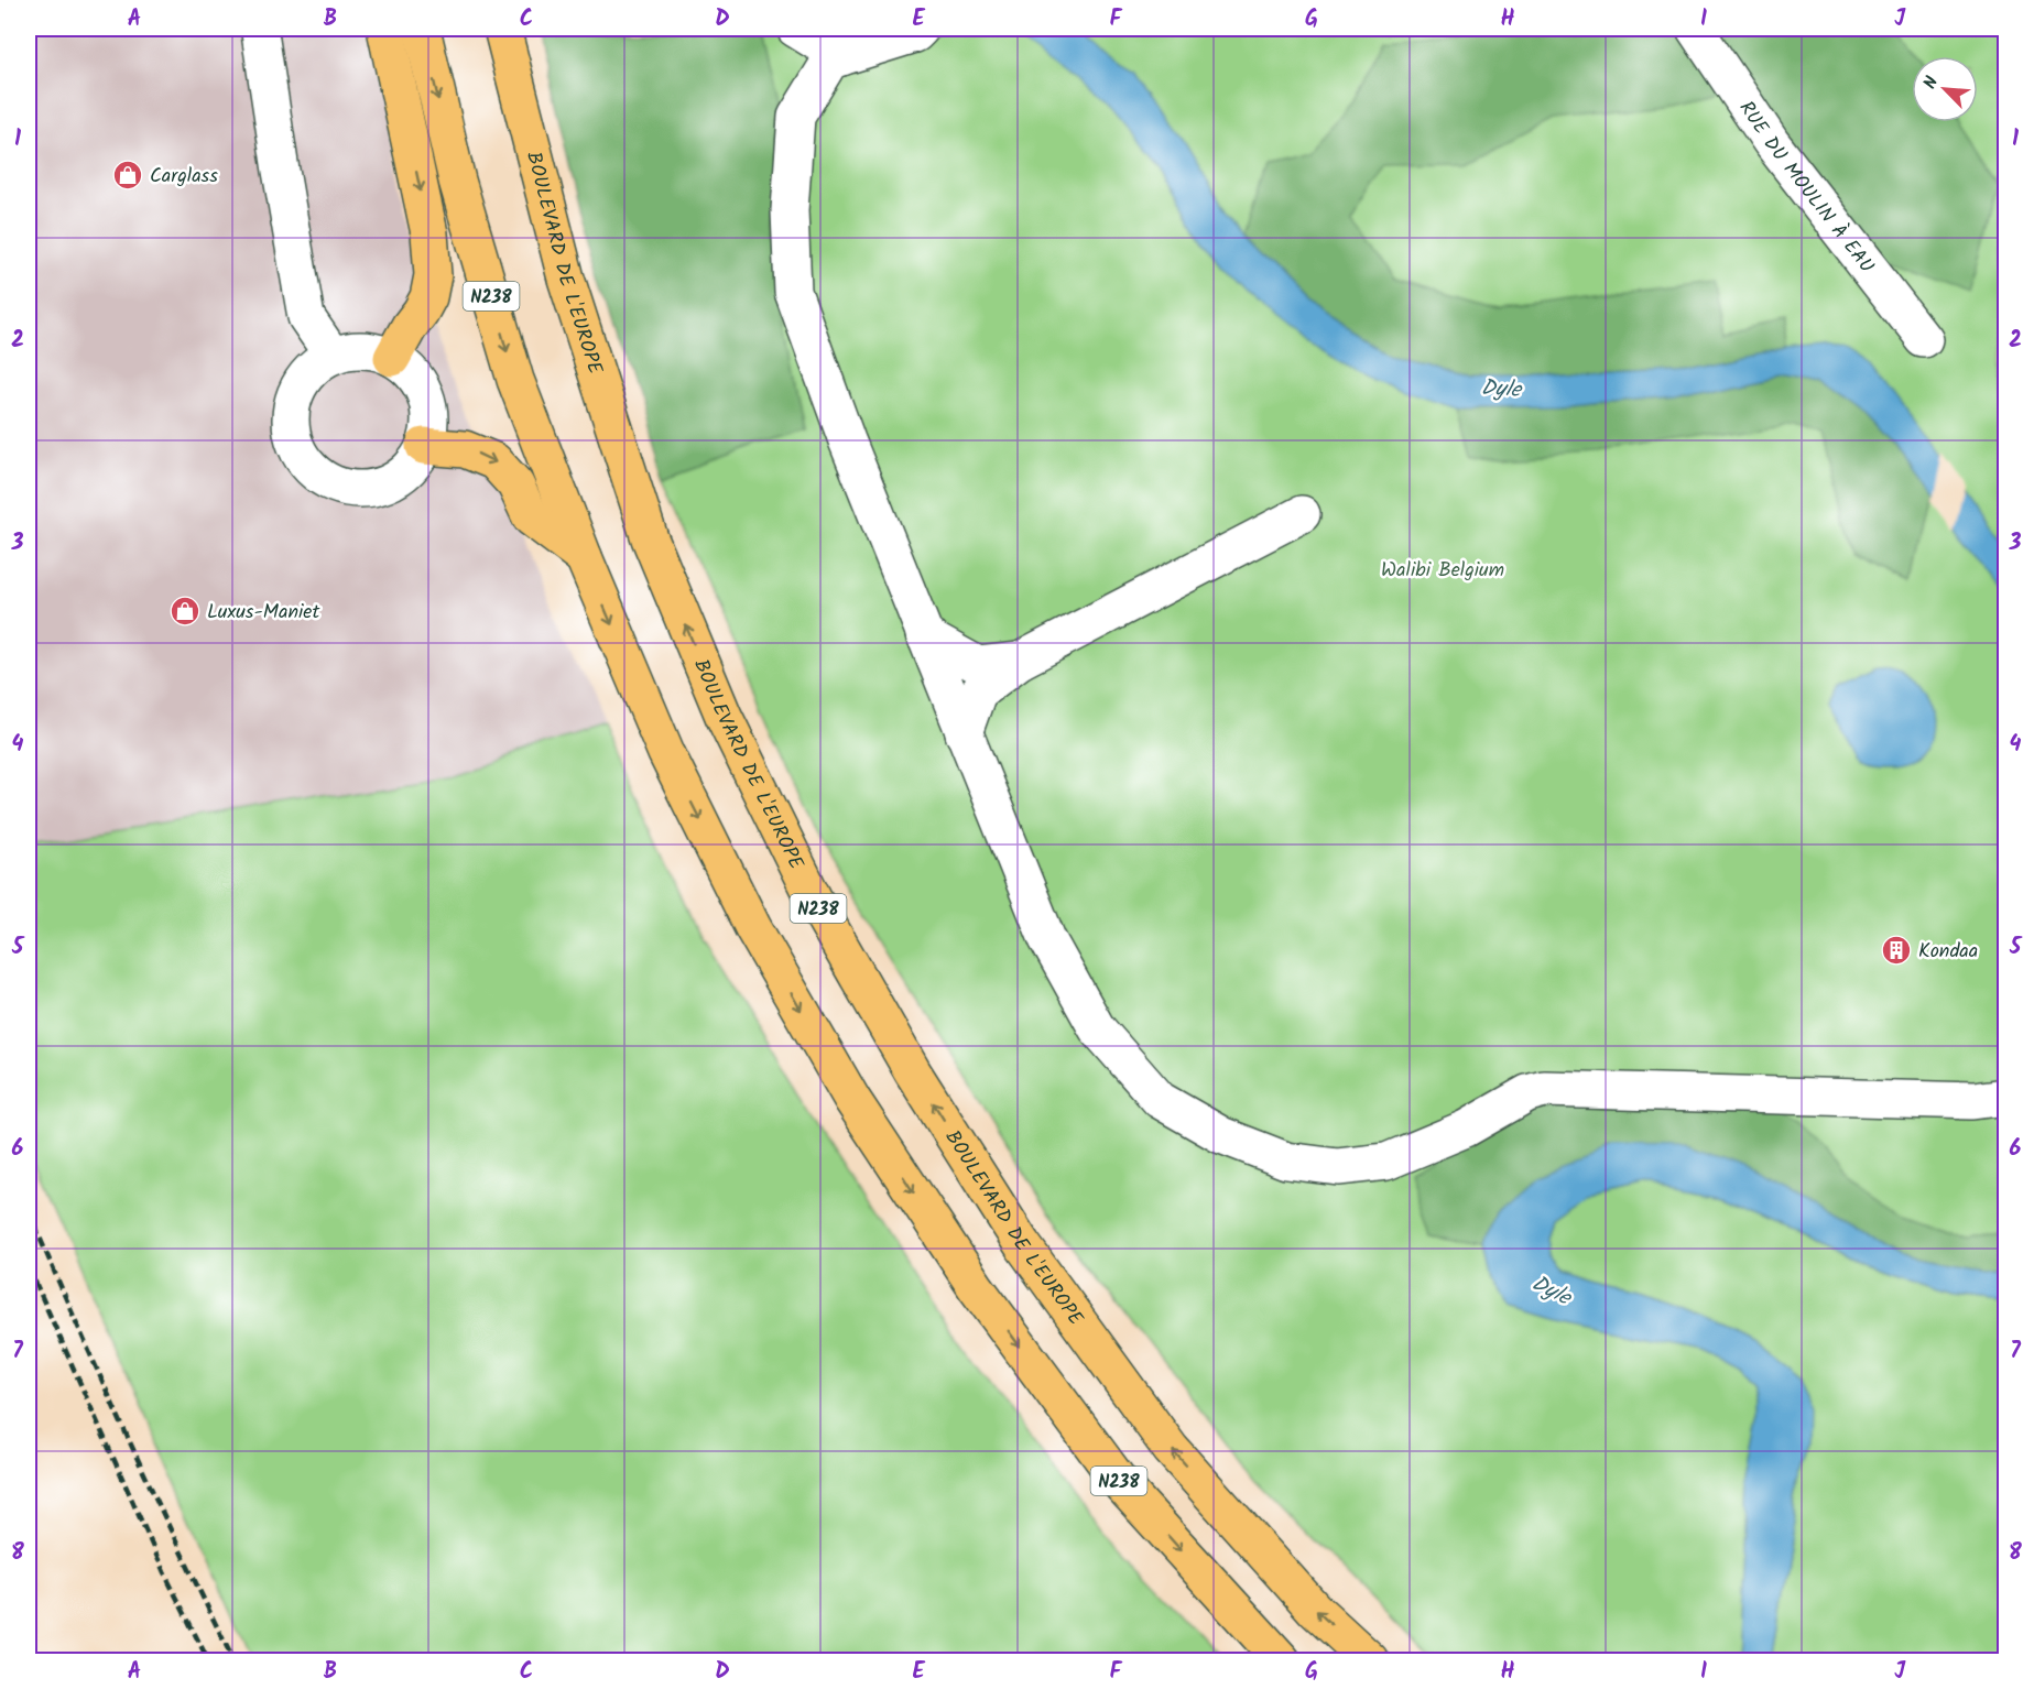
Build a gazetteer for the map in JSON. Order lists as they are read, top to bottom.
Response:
{
  "streets": {
    "highway": ["BOULEVARD DE L'EUROPE", "N238"],
    "street": ["RUE DU MOULIN À EAU"]
  },
  "water": ["Dyle"],
  "parks": ["Walibi Belgium"],
  "places": {
    "shop": ["Carglass", "Luxus-Maniet"],
    "building": ["Kondaa"]
  },
  "north": "top left",
  "grid": {
    "columns": [
      "A",
      "B",
      "C",
      "D",
      "E",
      "F",
      "G",
      "H",
      "I",
      "J"
    ],
    "rows": [
      "1",
      "2",
      "3",
      "4",
      "5",
      "6",
      "7",
      "8"
    ]
  }
}
